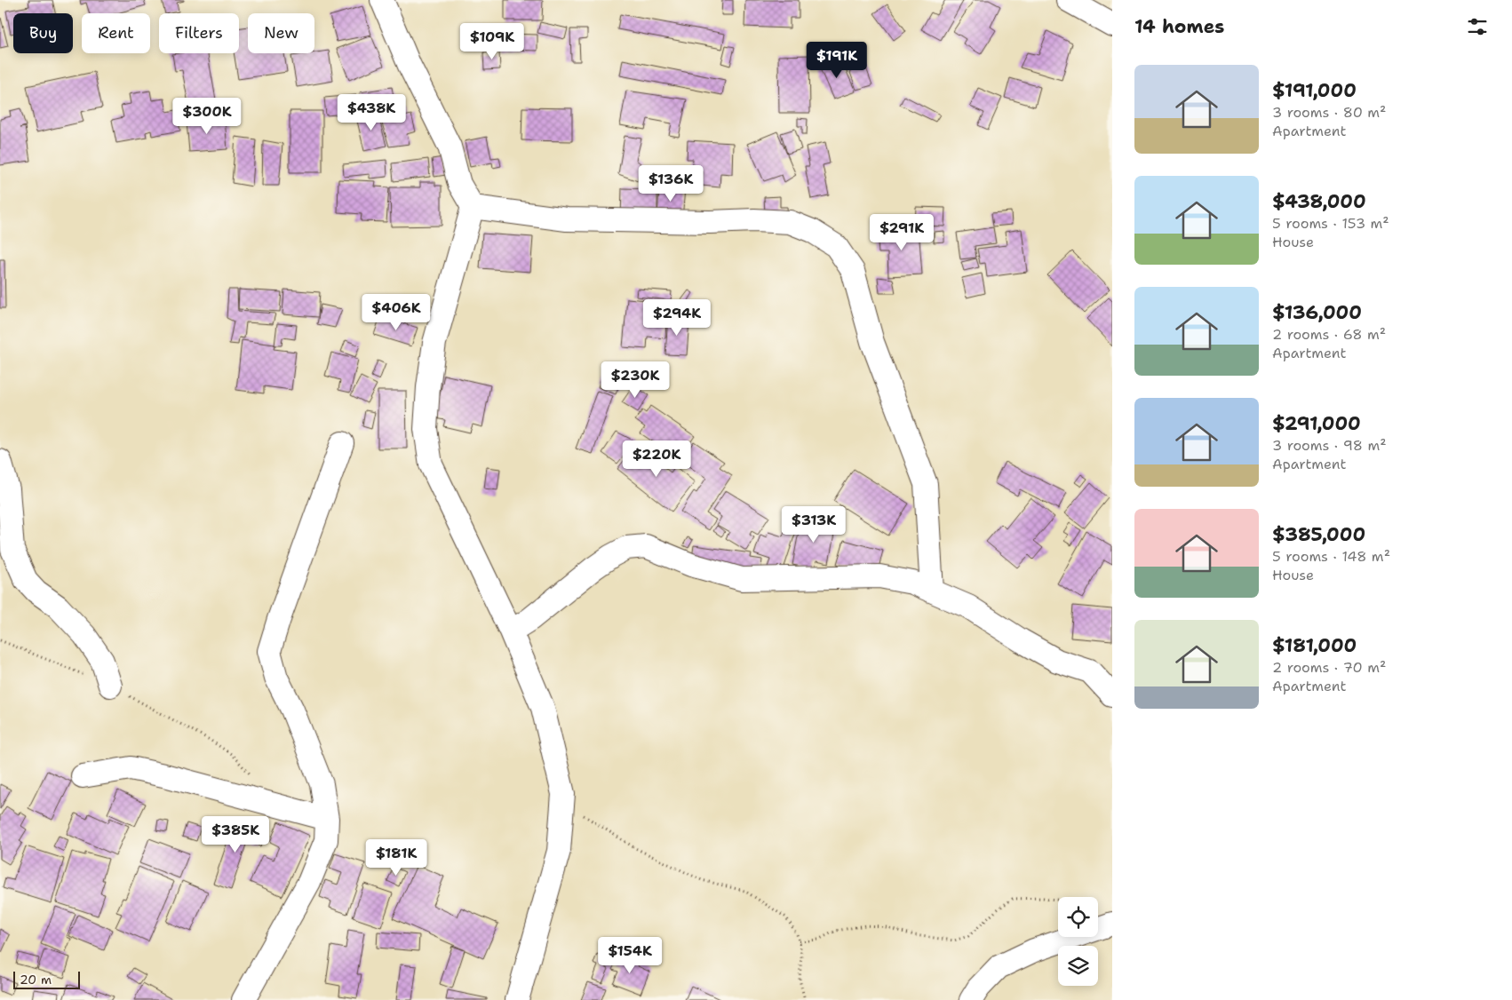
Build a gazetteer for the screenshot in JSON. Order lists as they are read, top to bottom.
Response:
{
  "scale_bar": "20 m",
  "page": {
    "heading": "14 homes",
    "chip": [
      "Buy",
      "Rent",
      "Filters",
      "New"
    ],
    "price": [
      "$109K",
      "$191K",
      "$438K",
      "$300K",
      "$136K",
      "$291K",
      "$406K",
      "$294K",
      "$230K",
      "$220K",
      "$313K",
      "$385K",
      "$181K",
      "$154K"
    ],
    "list": [
      {
        "name": "$191,000",
        "note": "3 rooms · 80 m² · Apartment"
      },
      {
        "name": "$438,000",
        "note": "5 rooms · 153 m² · House"
      },
      {
        "name": "$136,000",
        "note": "2 rooms · 68 m² · Apartment"
      },
      {
        "name": "$291,000",
        "note": "3 rooms · 98 m² · Apartment"
      },
      {
        "name": "$385,000",
        "note": "5 rooms · 148 m² · House"
      },
      {
        "name": "$181,000",
        "note": "2 rooms · 70 m² · Apartment"
      }
    ],
    "scale": "20 m"
  }
}
